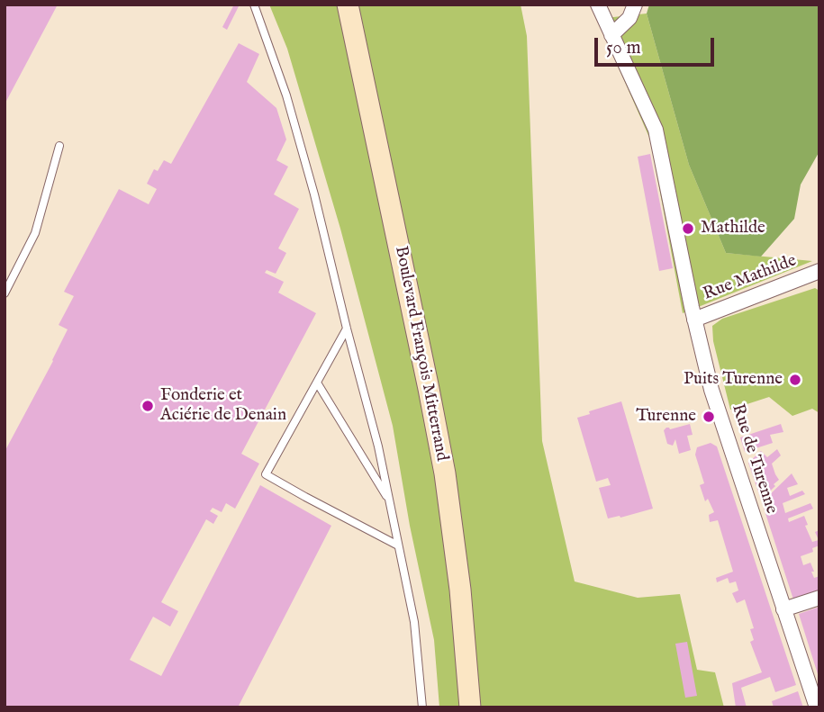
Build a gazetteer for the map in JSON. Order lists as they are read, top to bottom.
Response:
{
  "streets": {
    "main road": ["Boulevard François Mitterrand"],
    "street": ["Rue Mathilde", "Rue de Turenne"]
  },
  "crossings": [
    ["Rue Mathilde", "Rue de Turenne"]
  ],
  "places": [
    "Mathilde",
    "Puits Turenne",
    "Fonderie et Aciérie de Denain",
    "Turenne"
  ],
  "scale_bar": "50 m"
}
